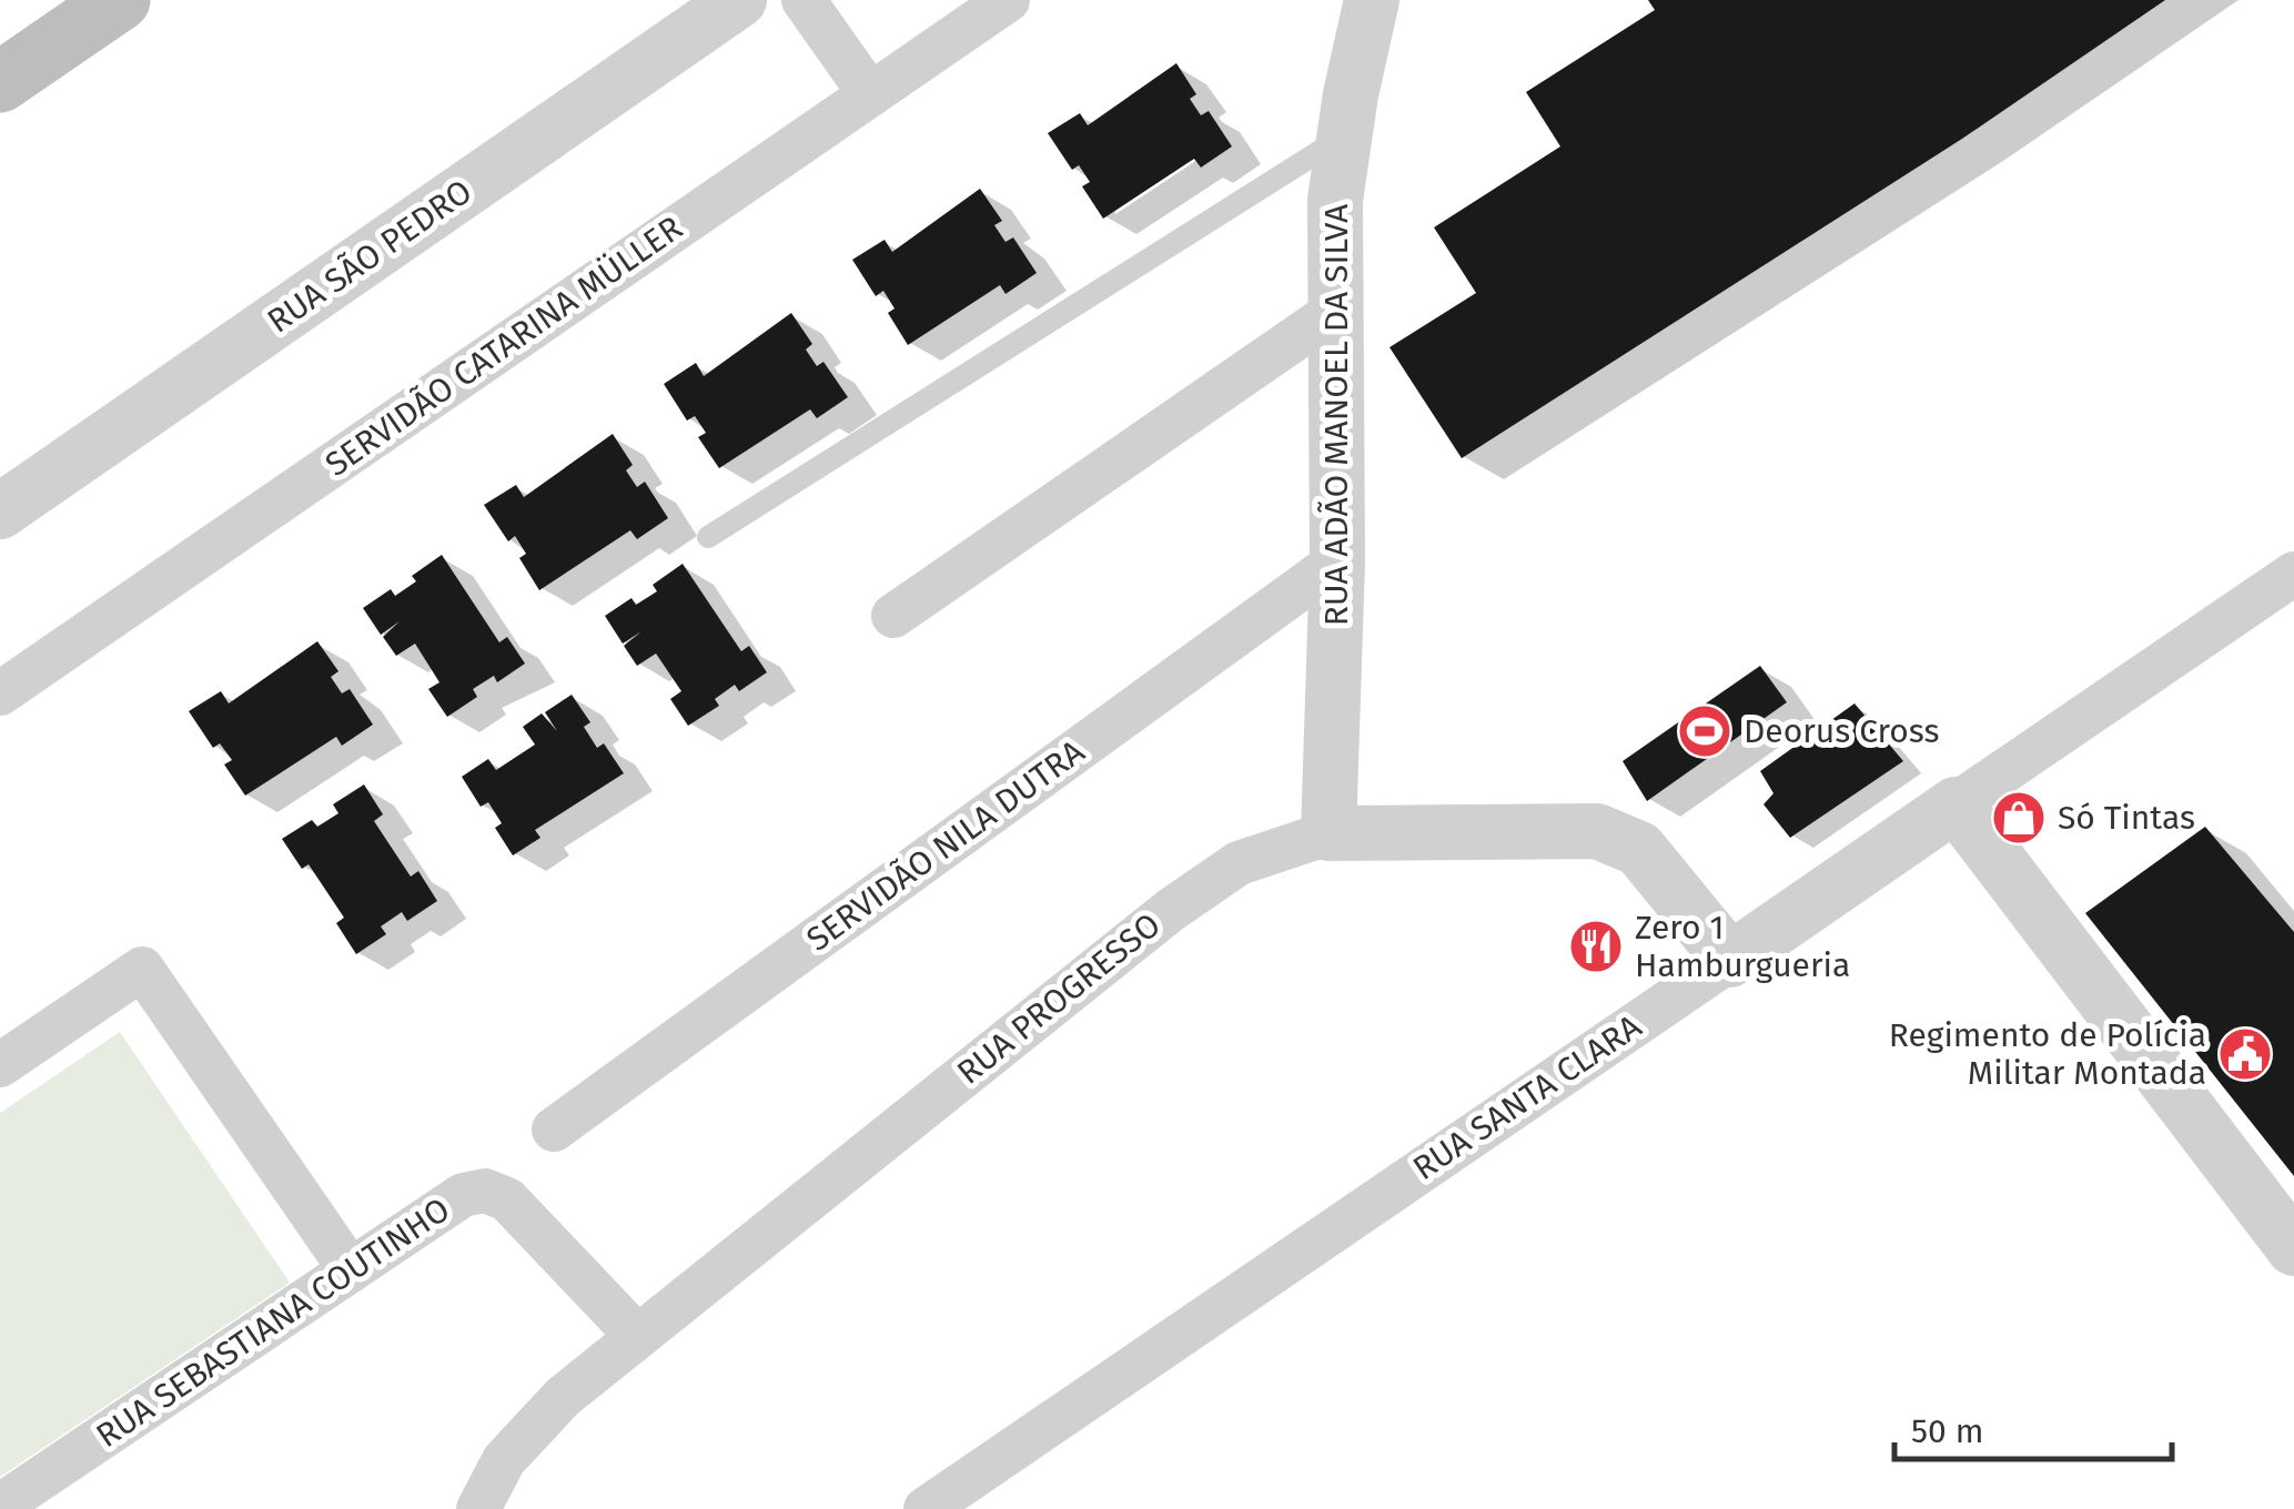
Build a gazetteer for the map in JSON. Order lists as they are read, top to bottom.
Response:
{
  "streets": {
    "street": [
      "RUA SÃO PEDRO",
      "SERVIDÃO CATARINA MÜLLER",
      "RUA ADÃO MANOEL DA SILVA",
      "SERVIDÃO NILA DUTRA",
      "RUA PROGRESSO",
      "RUA SANTA CLARA",
      "RUA SEBASTIANA COUTINHO"
    ]
  },
  "crossings": [
    ["RUA ADÃO MANOEL DA SILVA", "SERVIDÃO NILA DUTRA"],
    ["RUA ADÃO MANOEL DA SILVA", "RUA PROGRESSO"],
    ["RUA PROGRESSO", "RUA SANTA CLARA"],
    ["RUA PROGRESSO", "RUA SEBASTIANA COUTINHO"]
  ],
  "places": {
    "sports": ["Deorus Cross"],
    "shop": ["Só Tintas"],
    "restaurant": ["Zero 1 Hamburgueria"],
    "public building": ["Regimento de Polícia Militar Montada"]
  },
  "scale_bar": "50 m"
}
